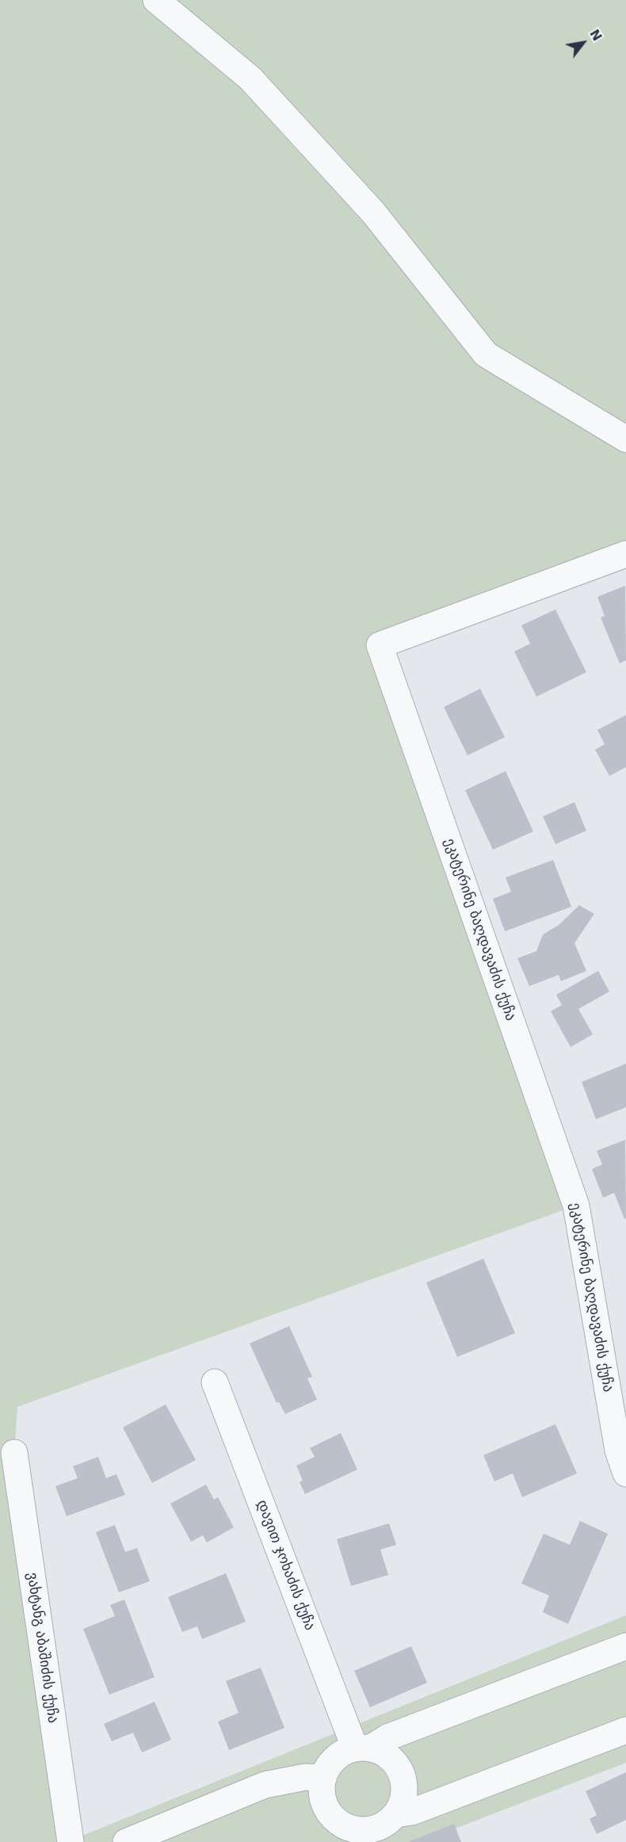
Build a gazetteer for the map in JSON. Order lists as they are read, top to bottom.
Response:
{
  "streets": {
    "street": ["ეკატერინე ბაღდავაძის ქუჩა", "დავით ჯოხაძის ქუჩა", "ვახტანგ აბაშიძის ქუჩა"]
  },
  "north": "top right"
}
